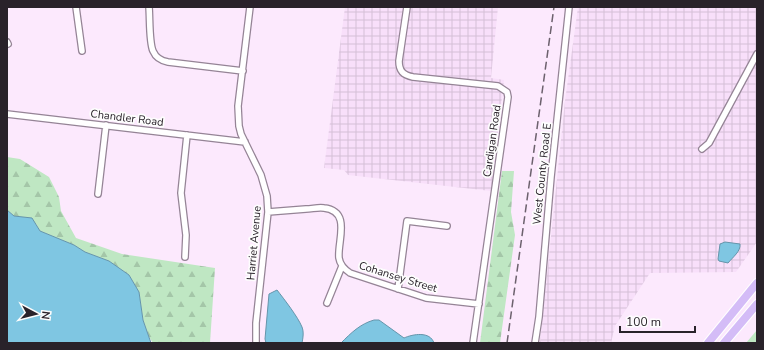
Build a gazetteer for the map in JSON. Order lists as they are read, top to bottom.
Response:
{
  "streets": {
    "street": [
      "Chandler Road",
      "Cardigan Road",
      "West County Road E",
      "Harriet Avenue",
      "Cohansey Street"
    ]
  },
  "crossings": [
    ["Chandler Road", "Harriet Avenue"],
    ["Cardigan Road", "Cohansey Street"],
    ["Harriet Avenue", "Cohansey Street"]
  ],
  "scale_bar": "100 m",
  "north": "right"
}
